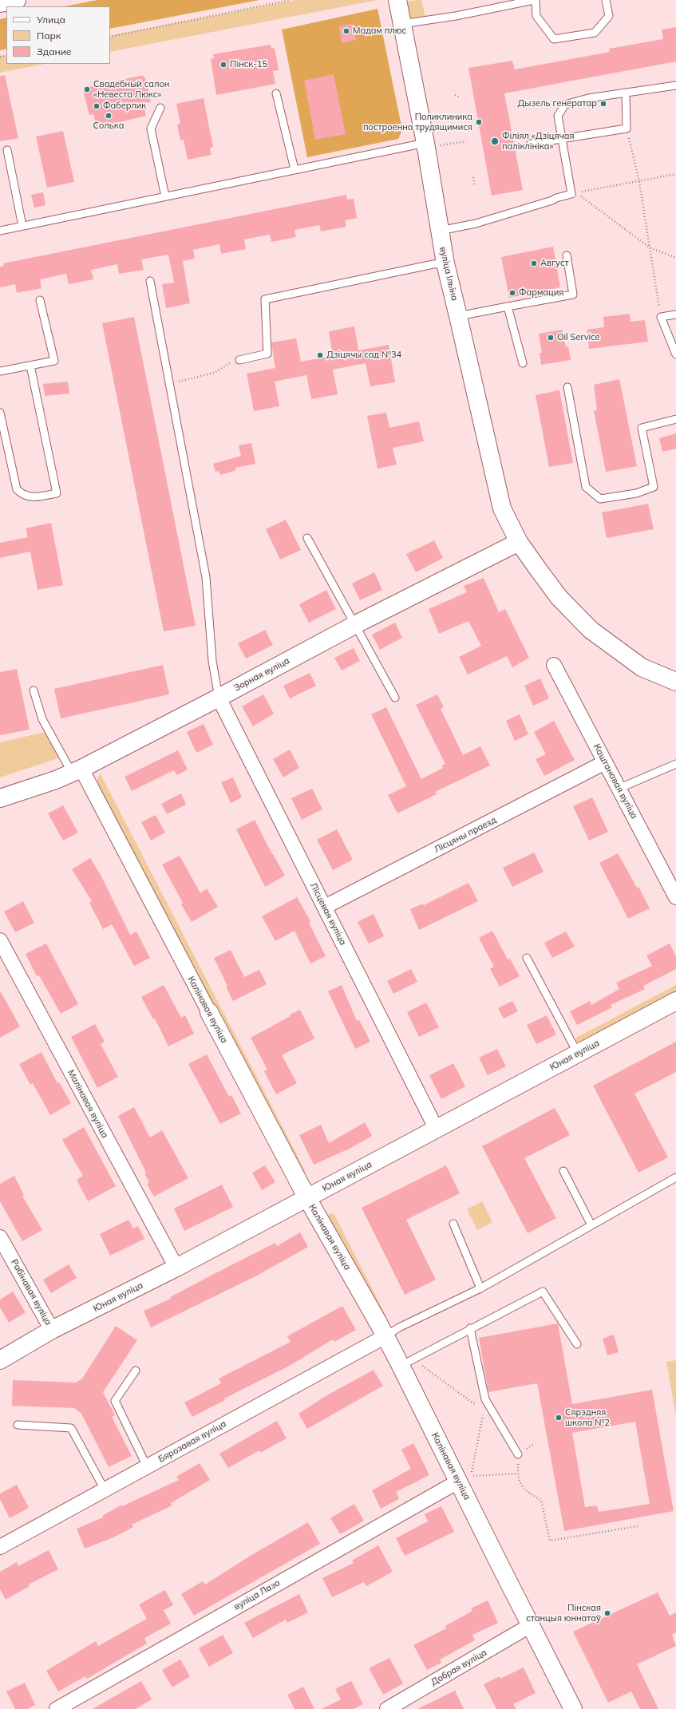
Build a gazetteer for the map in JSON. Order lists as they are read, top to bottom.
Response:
{
  "streets": {
    "street": [
      "вуліца Ільіна",
      "Зорная вуліца",
      "Каштанавая вуліца",
      "Лісцяны праезд",
      "Лісцевая вуліца",
      "Калінавая вуліца",
      "Юная вуліца",
      "Малінавая вуліца",
      "Рабінавая вуліца",
      "Бярозавая вуліца",
      "вуліца Лазо",
      "Добрая вуліца"
    ]
  },
  "crossings": [
    ["вуліца Ільіна", "Зорная вуліца"],
    ["Зорная вуліца", "Лісцевая вуліца"],
    ["Зорная вуліца", "Калінавая вуліца"],
    ["Каштанавая вуліца", "Лісцяны праезд"],
    ["Лісцяны праезд", "Лісцевая вуліца"],
    ["Лісцевая вуліца", "Юная вуліца"],
    ["Калінавая вуліца", "Юная вуліца"],
    ["Калінавая вуліца", "Бярозавая вуліца"],
    ["Калінавая вуліца", "вуліца Лазо"],
    ["Калінавая вуліца", "Добрая вуліца"],
    ["Юная вуліца", "Малінавая вуліца"],
    ["Юная вуліца", "Рабінавая вуліца"]
  ],
  "places": [
    "Мадам плюс",
    "Пінск-15",
    "Свадебный салон «Невеста Люкс»",
    "Дызель генератар",
    "Фаберлик",
    "Солька",
    "Поликлиника построенна трудящимися",
    "Філіял «Дзіцячая паліклініка»",
    "Август",
    "Фармация",
    "Oil Service",
    "Дзіцячы сад №34",
    "Сярэдняя школа №2",
    "Пінская станцыя юннатаў"
  ],
  "legend": ["Улица", "Парк", "Здание"]
}
